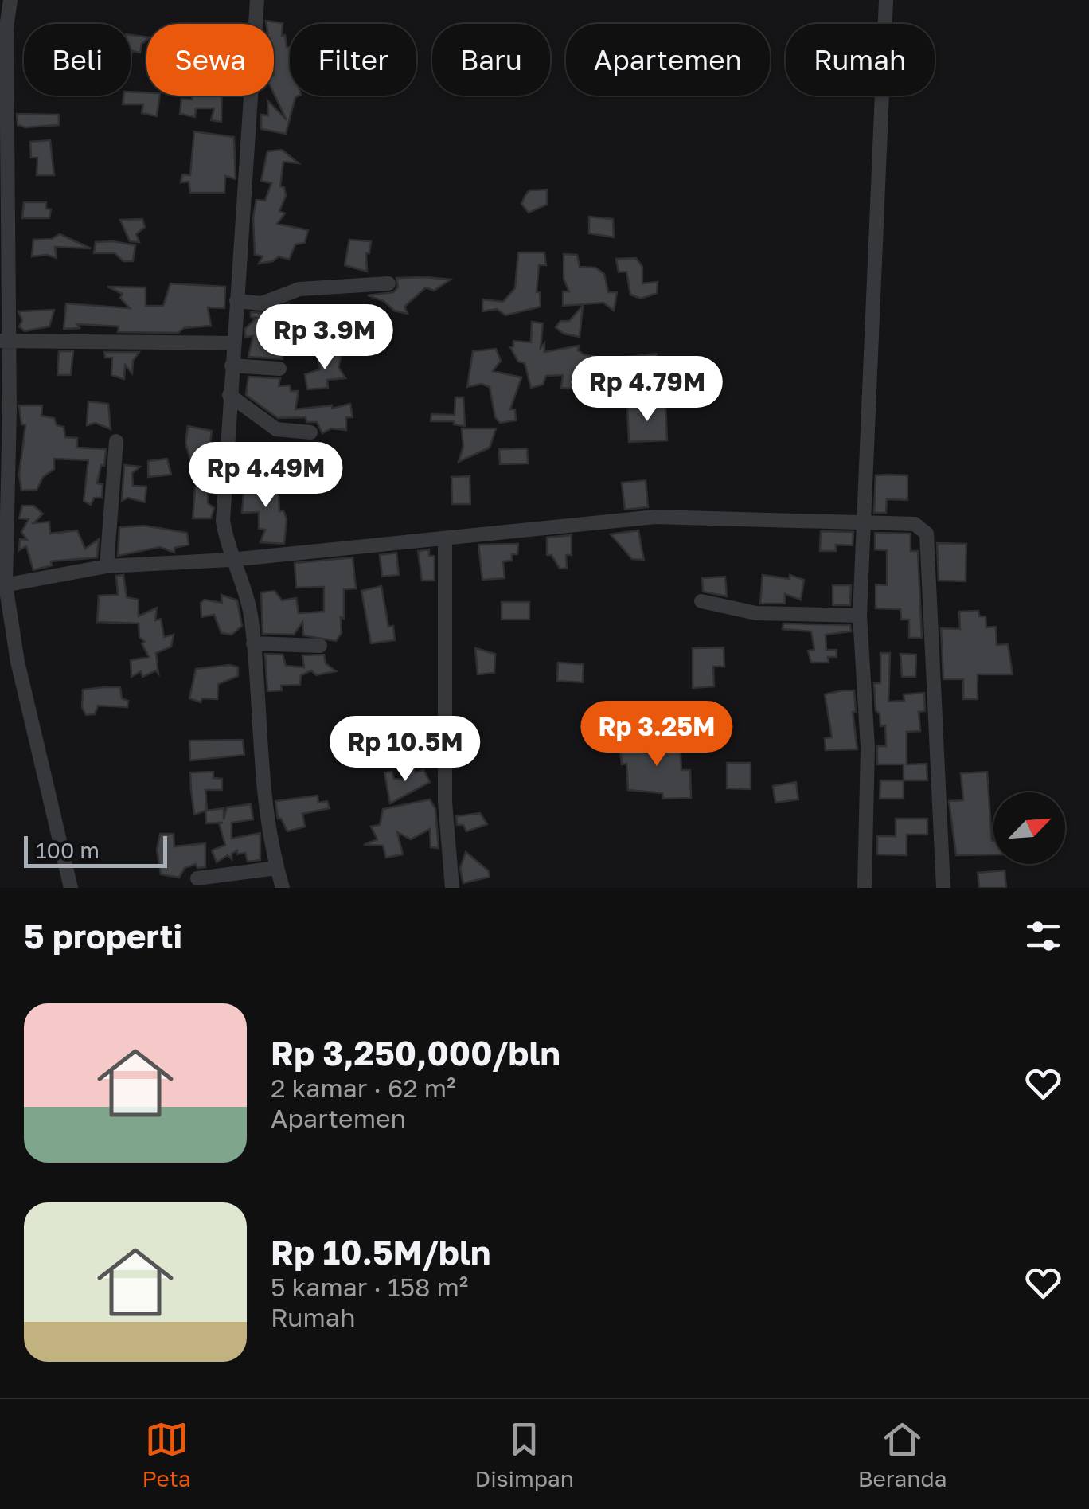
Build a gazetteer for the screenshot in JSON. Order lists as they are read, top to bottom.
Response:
{
  "scale_bar": "100 m",
  "north": "top right",
  "page": {
    "chip": [
      "Beli",
      "Sewa",
      "Filter",
      "Baru",
      "Apartemen",
      "Rumah"
    ],
    "price": [
      "Rp 3.9M",
      "Rp 4.79M",
      "Rp 4.49M",
      "Rp 3.25M",
      "Rp 10.5M"
    ],
    "scale": "100 m",
    "heading": "5 properti",
    "list": [
      {
        "name": "Rp 3,250,000/bln",
        "note": "2 kamar · 62 m² · Apartemen"
      },
      {
        "name": "Rp 10.5M/bln",
        "note": "5 kamar · 158 m² · Rumah"
      }
    ],
    "tabs": ["Peta", "Disimpan", "Beranda"]
  }
}
